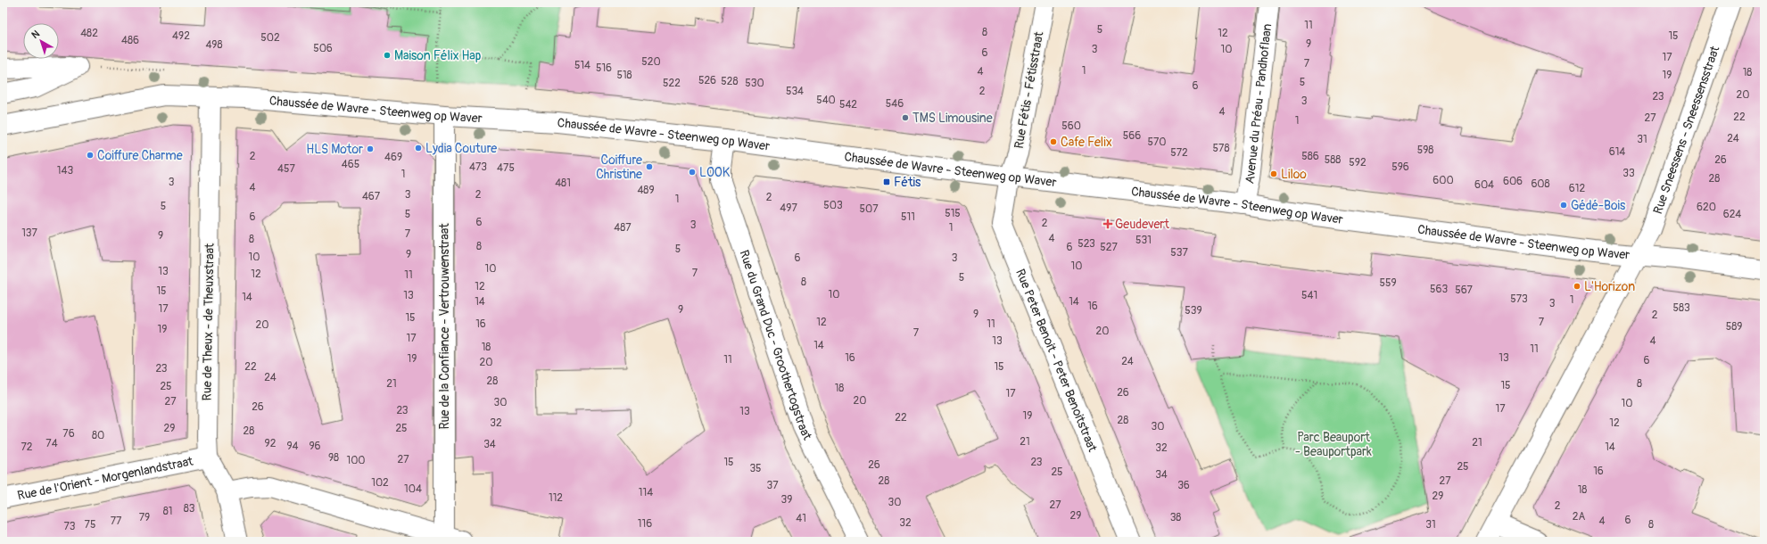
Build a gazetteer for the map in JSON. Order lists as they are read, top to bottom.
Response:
{
  "streets": {
    "street": [
      "Rue Fétis - Fétisstraat",
      "Avenue du Préau - Pandhoflaan",
      "Chaussée de Wavre - Steenweg op Waver",
      "Rue Sneessens - Sneessensstraat",
      "Rue de Theux - de Theuxstraat",
      "Rue de la Confiance - Vertrouwenstraat",
      "Rue du Grand Duc - Groothertogstraat",
      "Rue Peter Benoit - Peter Benoitstraat",
      "Rue de l'Orient - Morgenlandstraat"
    ]
  },
  "crossings": [
    ["Rue Fétis - Fétisstraat", "Chaussée de Wavre - Steenweg op Waver"],
    ["Rue Fétis - Fétisstraat", "Rue Peter Benoit - Peter Benoitstraat"],
    ["Avenue du Préau - Pandhoflaan", "Chaussée de Wavre - Steenweg op Waver"],
    ["Chaussée de Wavre - Steenweg op Waver", "Rue Sneessens - Sneessensstraat"],
    ["Chaussée de Wavre - Steenweg op Waver", "Rue de Theux - de Theuxstraat"],
    ["Chaussée de Wavre - Steenweg op Waver", "Rue de la Confiance - Vertrouwenstraat"],
    ["Chaussée de Wavre - Steenweg op Waver", "Rue du Grand Duc - Groothertogstraat"],
    ["Chaussée de Wavre - Steenweg op Waver", "Rue Peter Benoit - Peter Benoitstraat"],
    ["Rue de Theux - de Theuxstraat", "Rue de l'Orient - Morgenlandstraat"]
  ],
  "parks": ["Parc Beauport - Beauportpark"],
  "places": {
    "other": [
      "Maison Félix Hap",
      "TMS Limousine",
      "Cafe Felix",
      "Lydia Couture",
      "HLS Motor",
      "Coiffure Charme",
      "Coiffure Christine",
      "LOOK",
      "Liloo",
      "Gédé-Bois",
      "L'Horizon"
    ],
    "transit": ["Fétis"],
    "health": ["Geudevert"]
  },
  "house_numbers": [
    "11",
    "5",
    "8",
    "482",
    "12",
    "492",
    "15",
    "502",
    "486",
    "9",
    "498",
    "506",
    "3",
    "10",
    "6",
    "17",
    "520",
    "7",
    "514",
    "516",
    "1",
    "4",
    "18",
    "518",
    "19",
    "526",
    "528",
    "5",
    "522",
    "530",
    "6",
    "534",
    "2",
    "20",
    "23",
    "540",
    "3",
    "546",
    "542",
    "4",
    "22",
    "27",
    "1",
    "560",
    "566",
    "24",
    "31",
    "570",
    "578",
    "598",
    "614",
    "572",
    "2",
    "586",
    "469",
    "588",
    "26",
    "592",
    "465",
    "473",
    "596",
    "475",
    "457",
    "143",
    "33",
    "1",
    "28",
    "600",
    "606",
    "3",
    "481",
    "608",
    "604",
    "4",
    "612",
    "489",
    "3",
    "2",
    "467",
    "2",
    "1",
    "503",
    "5",
    "620",
    "497",
    "507",
    "515",
    "5",
    "624",
    "6",
    "511",
    "6",
    "2",
    "3",
    "487",
    "1",
    "137",
    "7",
    "9",
    "4",
    "8",
    "531",
    "523",
    "8",
    "6",
    "527",
    "5",
    "537",
    "9",
    "10",
    "6",
    "3",
    "10",
    "10",
    "13",
    "7",
    "12",
    "11",
    "5",
    "8",
    "559",
    "12",
    "563",
    "567",
    "15",
    "10",
    "13",
    "541",
    "14",
    "573",
    "1",
    "14",
    "14",
    "3",
    "16",
    "583",
    "17",
    "9",
    "539",
    "9",
    "2",
    "15",
    "12",
    "7",
    "16",
    "11",
    "20",
    "589",
    "19",
    "20",
    "7",
    "17",
    "13",
    "4",
    "14",
    "18",
    "11",
    "16",
    "13",
    "19",
    "11",
    "6",
    "24",
    "20",
    "22",
    "15",
    "23",
    "24",
    "28",
    "21",
    "8",
    "15",
    "25",
    "18",
    "26",
    "17",
    "20",
    "27",
    "30",
    "10",
    "26",
    "17",
    "23",
    "13",
    "19",
    "22",
    "28",
    "32",
    "12",
    "30",
    "29",
    "25",
    "28",
    "76",
    "80",
    "21",
    "21",
    "74",
    "92",
    "34",
    "94",
    "96",
    "72",
    "14",
    "32",
    "98",
    "27",
    "100",
    "15",
    "23",
    "26",
    "25",
    "35",
    "16",
    "25",
    "34",
    "28",
    "27",
    "102",
    "37",
    "36",
    "104",
    "18",
    "114",
    "29",
    "112",
    "39",
    "30",
    "27",
    "2",
    "83",
    "81",
    "29",
    "2A",
    "79",
    "38",
    "41",
    "6",
    "77",
    "4",
    "32",
    "116",
    "75",
    "31",
    "8",
    "73"
  ],
  "north": "top left"
}
